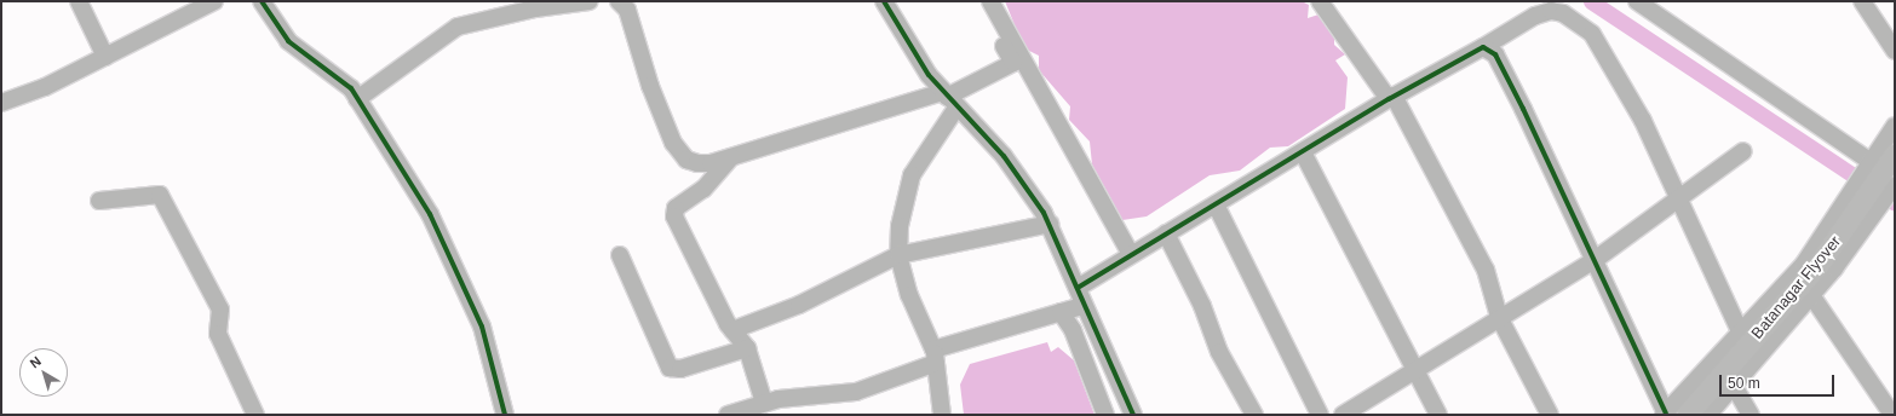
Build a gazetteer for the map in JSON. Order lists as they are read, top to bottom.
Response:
{
  "streets": {
    "main road": ["Batanagar Flyover"]
  },
  "scale_bar": "50 m",
  "north": "top left"
}
